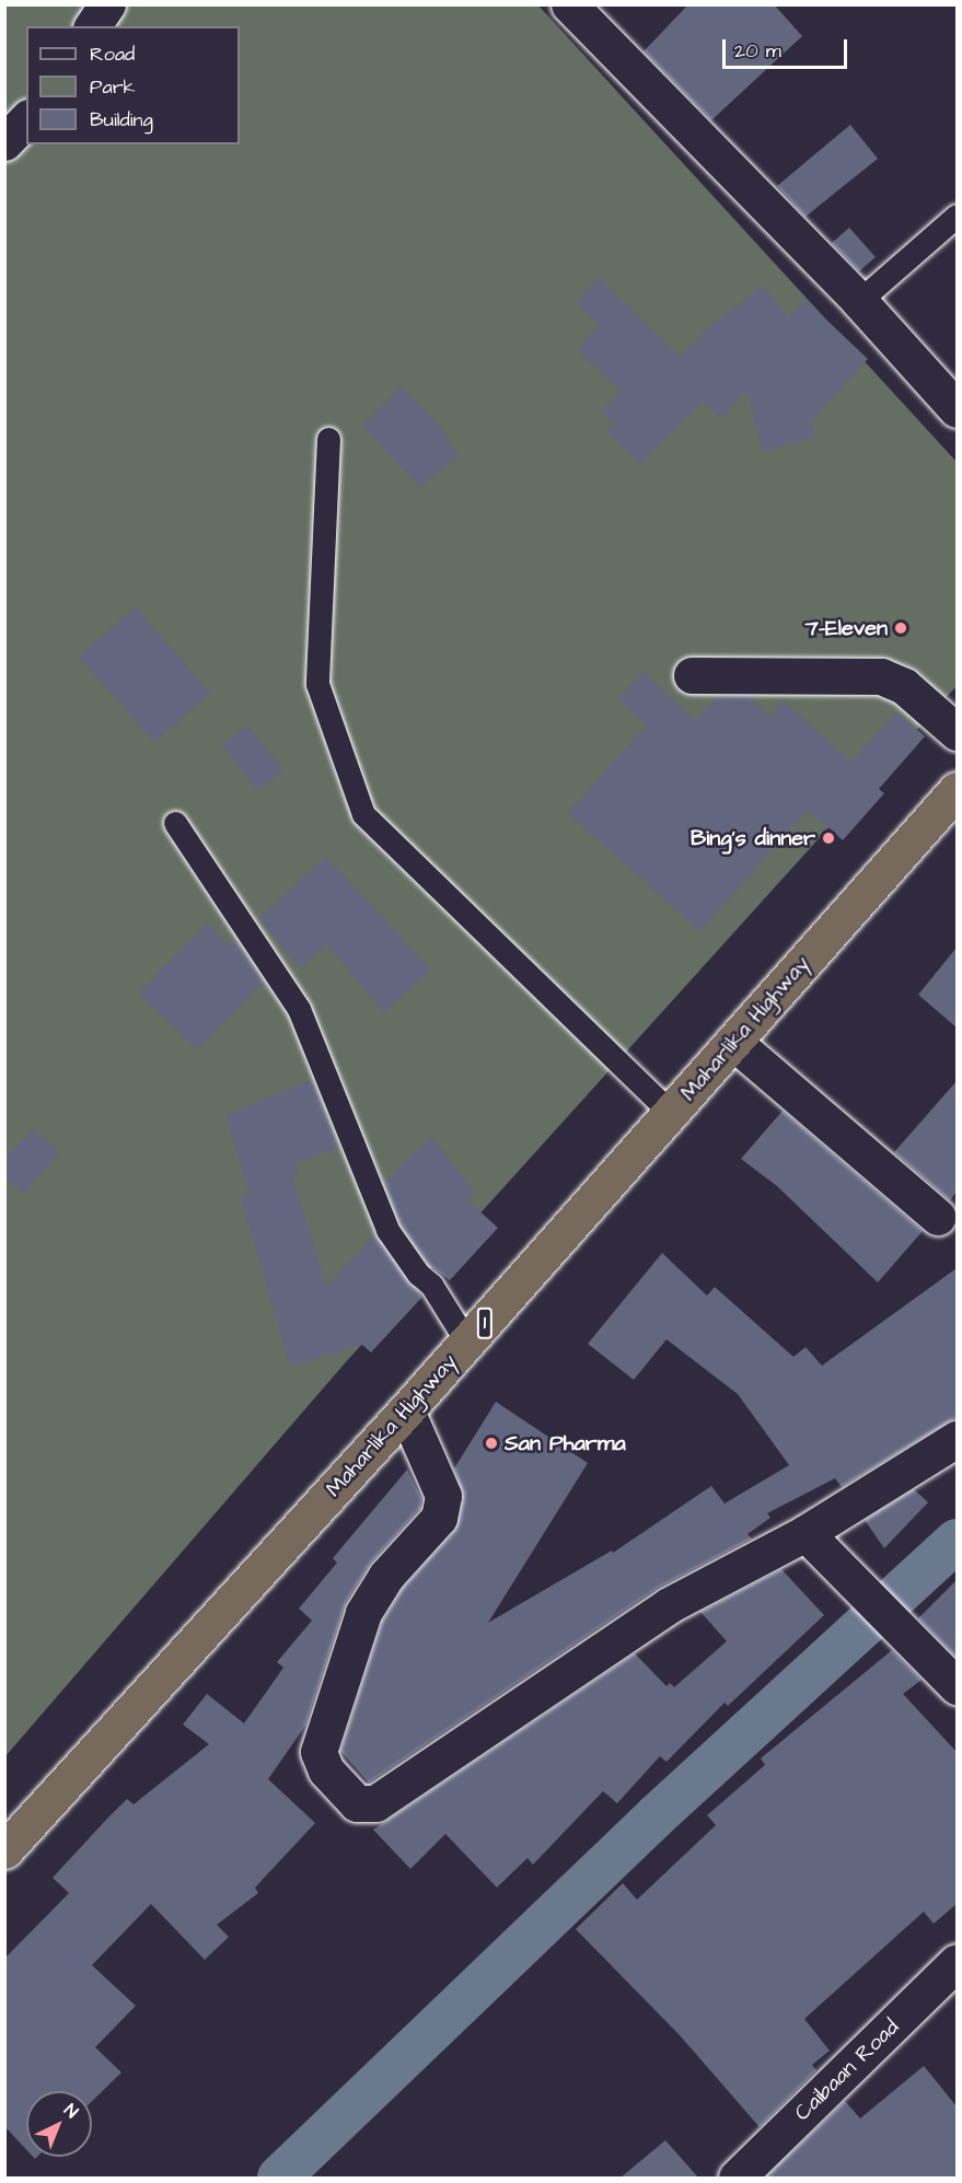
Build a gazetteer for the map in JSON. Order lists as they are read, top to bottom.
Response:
{
  "streets": {
    "highway": ["Maharlika Highway", "1"],
    "street": ["Caibaan Road"]
  },
  "places": ["7-Eleven", "Bing's dinner", "San Pharma"],
  "legend": ["Road", "Park", "Building"],
  "scale_bar": "20 m",
  "north": "top right"
}
